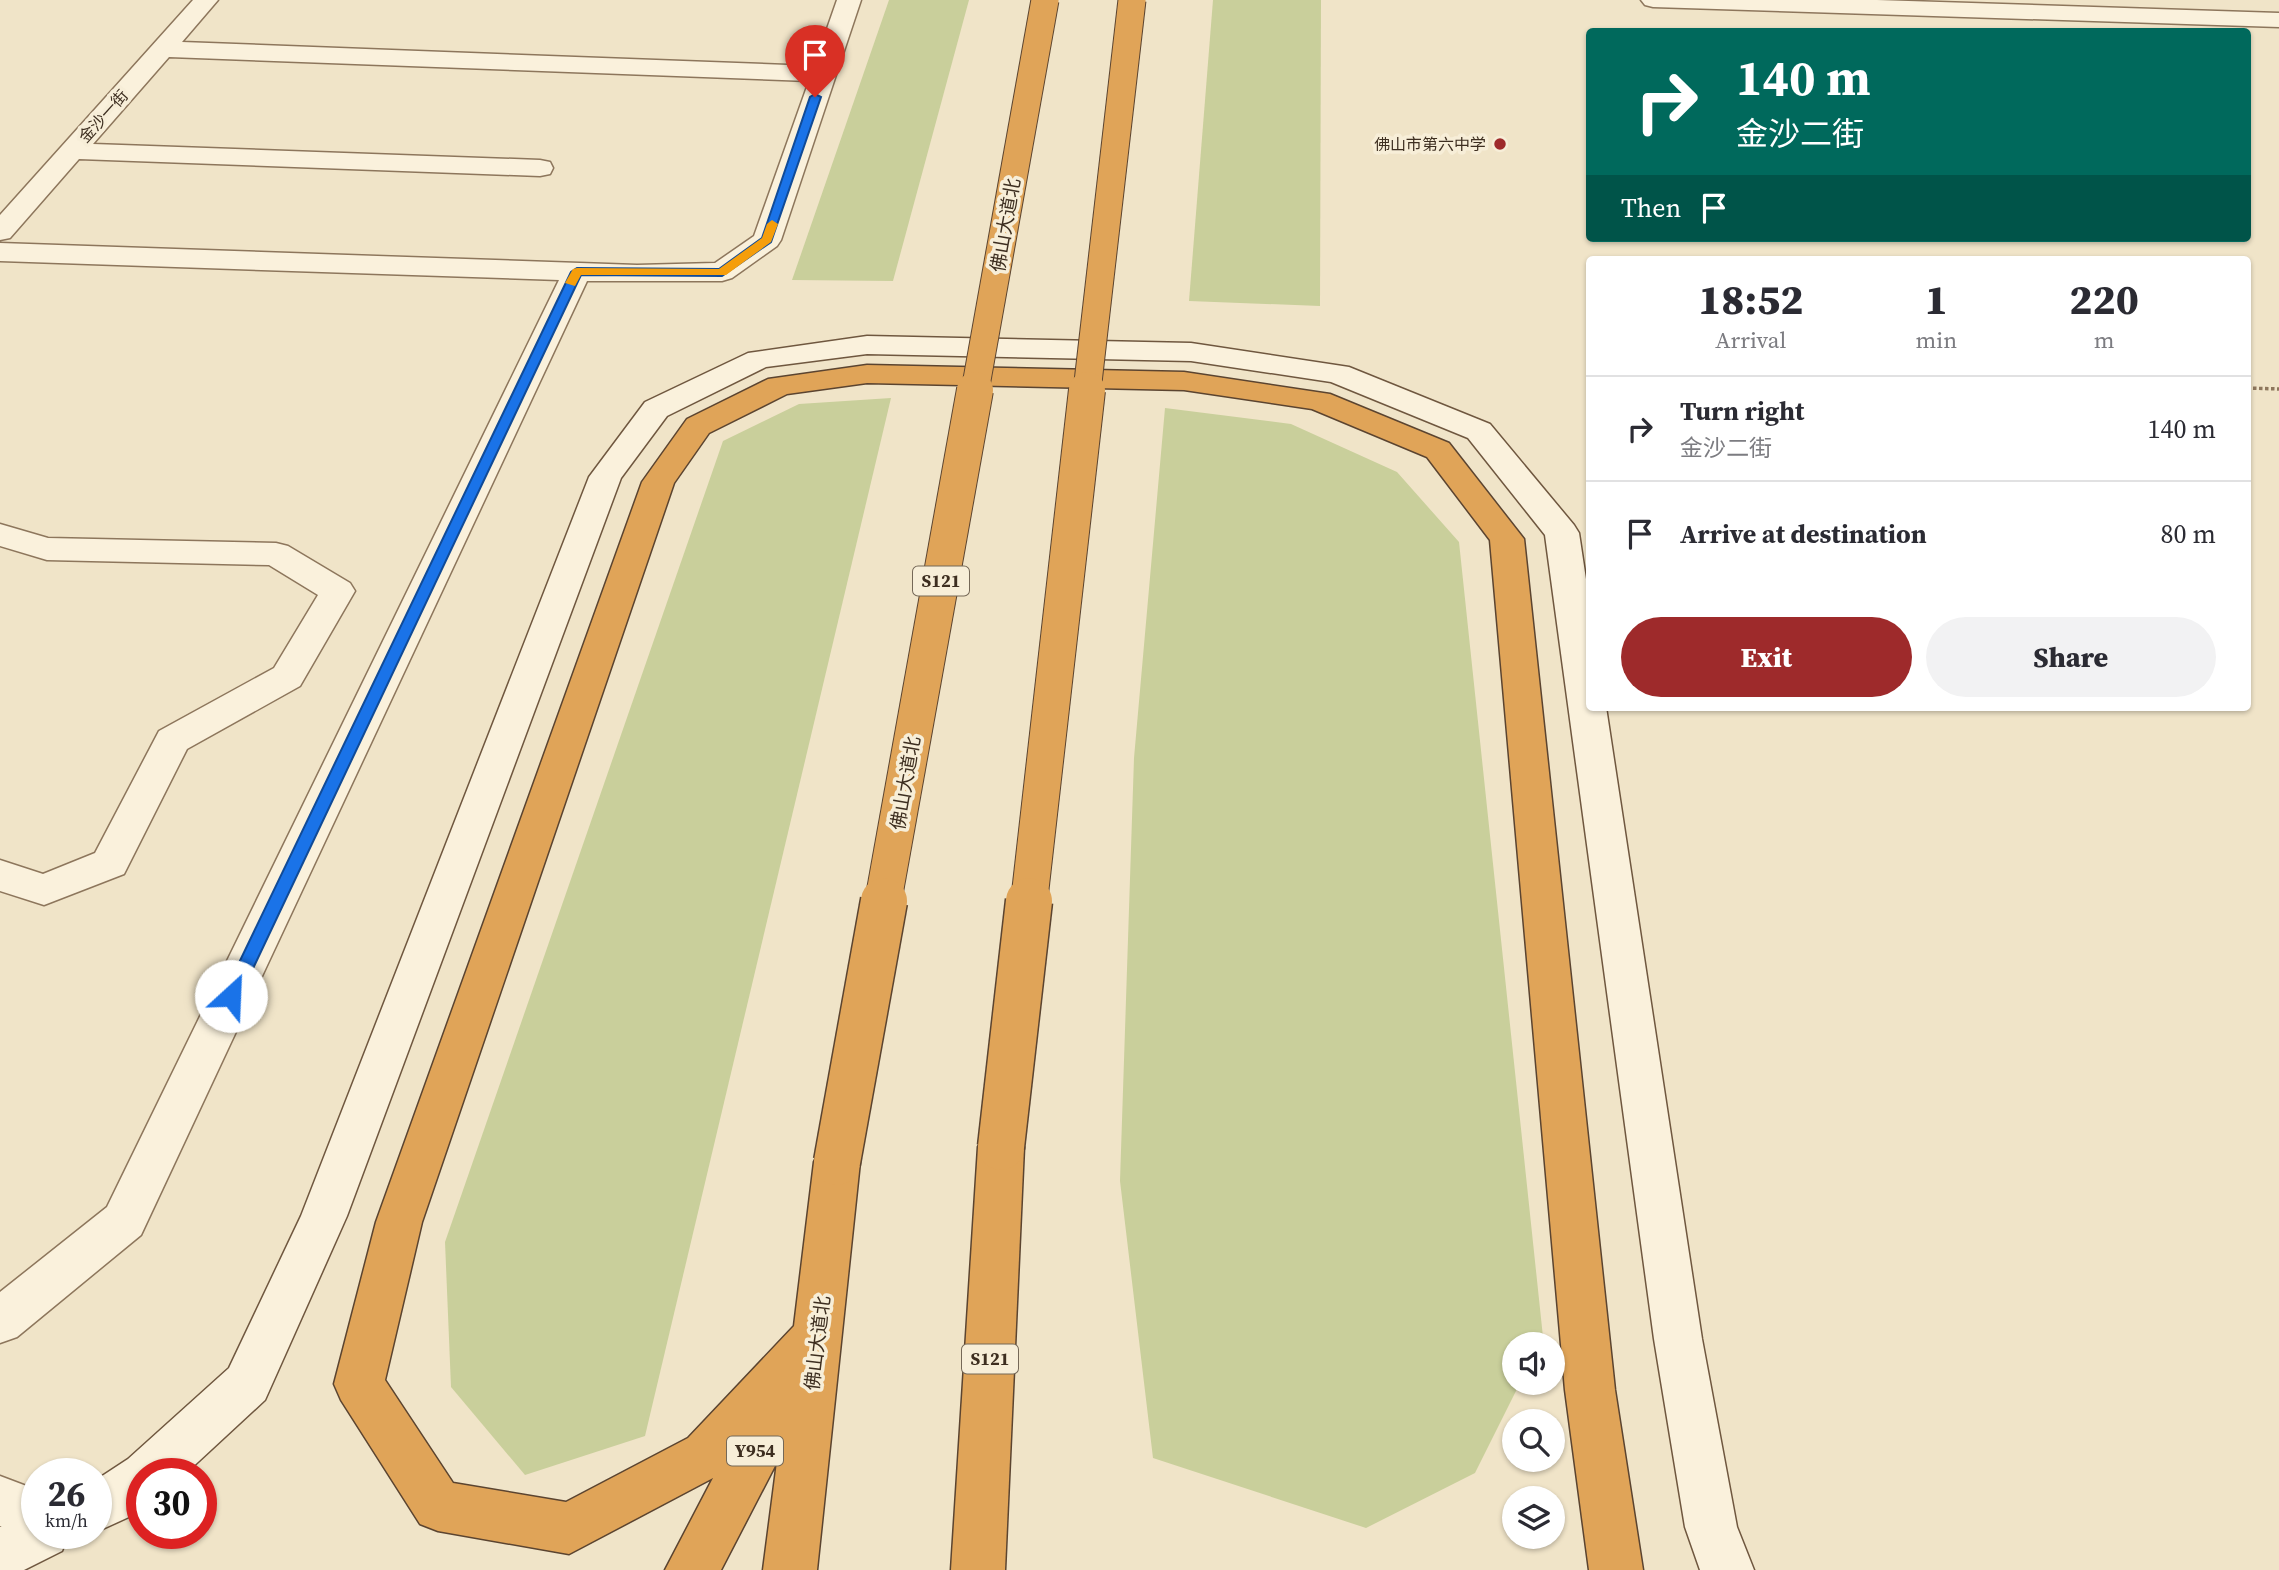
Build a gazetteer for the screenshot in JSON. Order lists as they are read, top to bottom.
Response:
{
  "streets": {
    "highway": ["佛山大道北", "S121", "Y954"],
    "street": ["金沙一街"]
  },
  "crossings": [
    ["佛山大道北", "Y954"]
  ],
  "places": ["佛山市第六中学"],
  "page": {
    "turn": ["140 m", "金沙二街"],
    "then": "Then",
    "eta": [
      "18:52",
      "Arrival",
      "1",
      "min",
      "220",
      "m"
    ],
    "list": [
      {
        "name": "Turn right",
        "note": "金沙二街",
        "value": "140 m"
      },
      {
        "name": "Arrive at destination",
        "value": "80 m"
      }
    ],
    "buttons": ["Exit", "Share"],
    "speed": "26 km/h",
    "limit": "30"
  }
}
